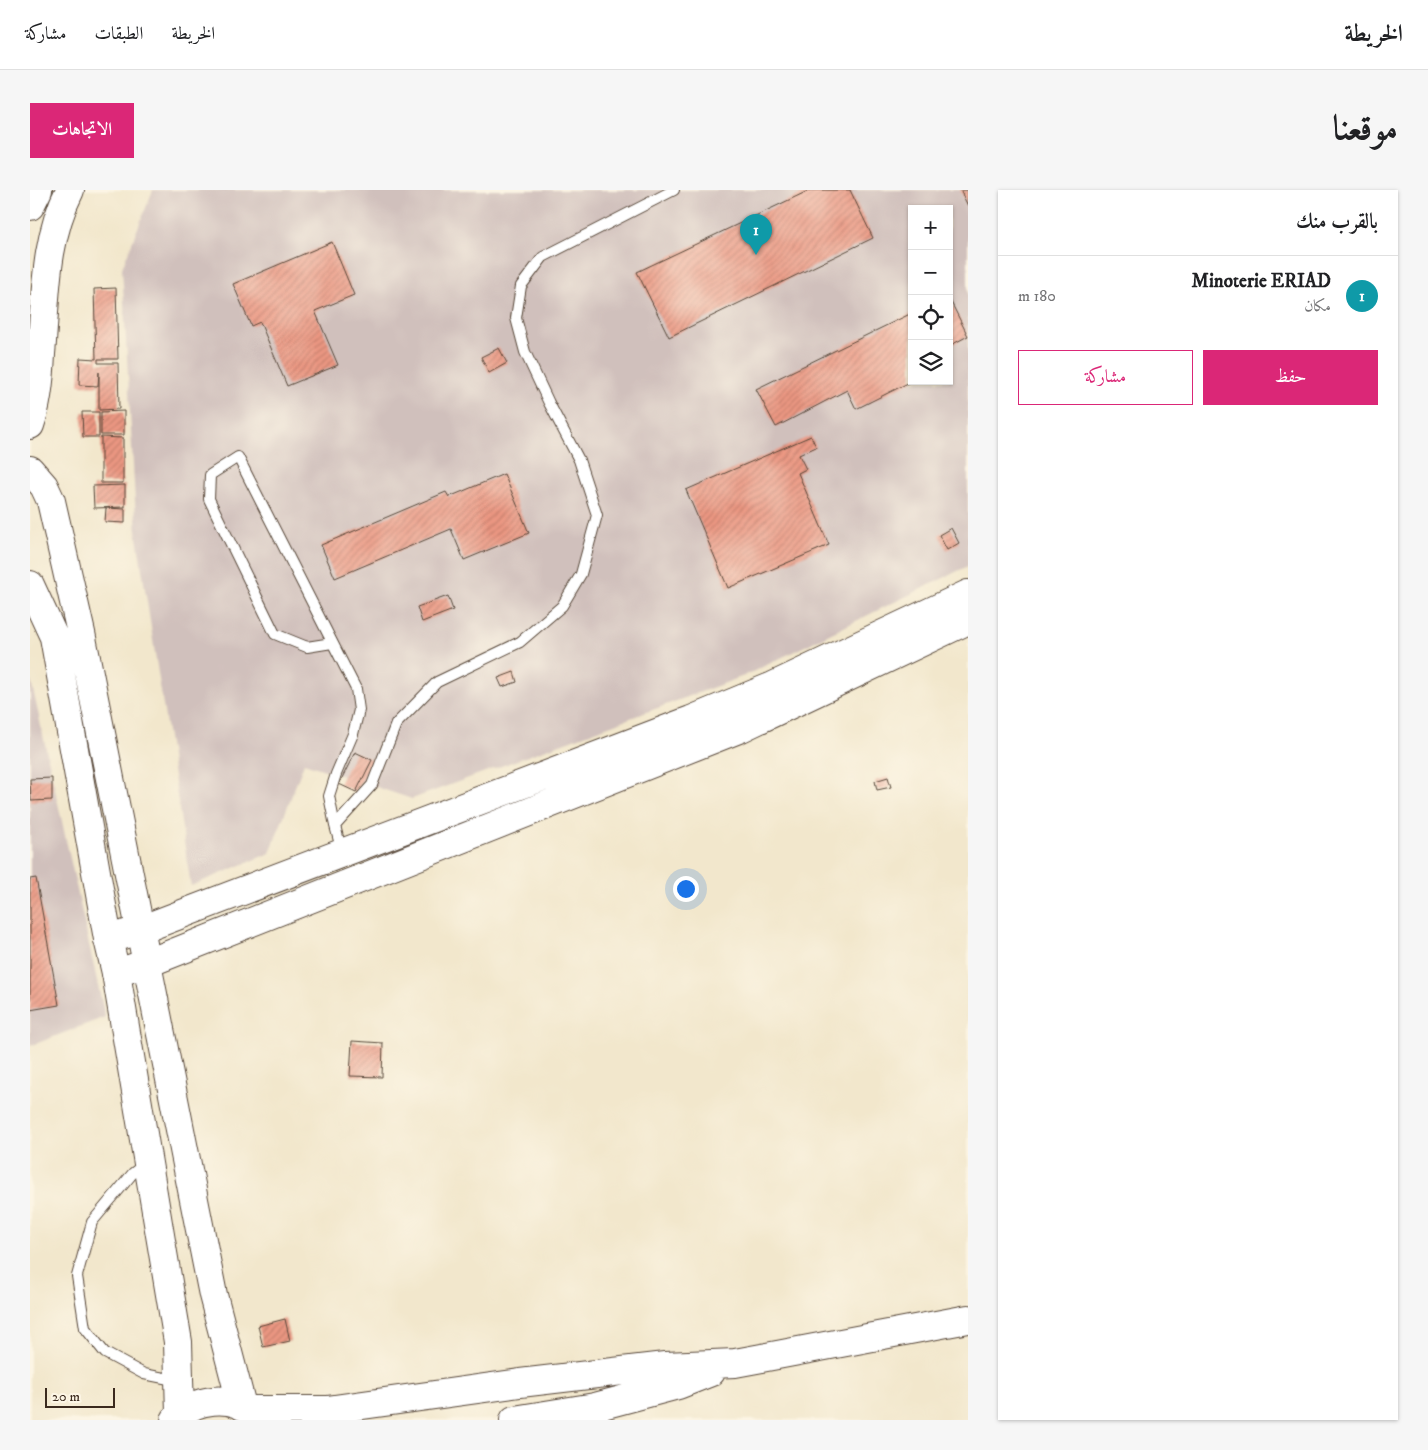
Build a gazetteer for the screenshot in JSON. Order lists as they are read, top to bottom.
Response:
{
  "scale_bar": "20 m",
  "page": {
    "header": "الخريطة",
    "nav": ["الخريطة", "الطبقات", "مشاركة"],
    "title": "موقعنا",
    "buttons": [
      "الاتجاهات",
      ["حفظ", "مشاركة"]
    ],
    "heading": "بالقرب منك",
    "map_buttons": ["+", "−"],
    "pins": "1",
    "list": [
      {
        "mark": "1",
        "name": "Minoterie ERIAD",
        "note": "مكان",
        "value": "180 m"
      }
    ],
    "scale": "20 m"
  }
}
